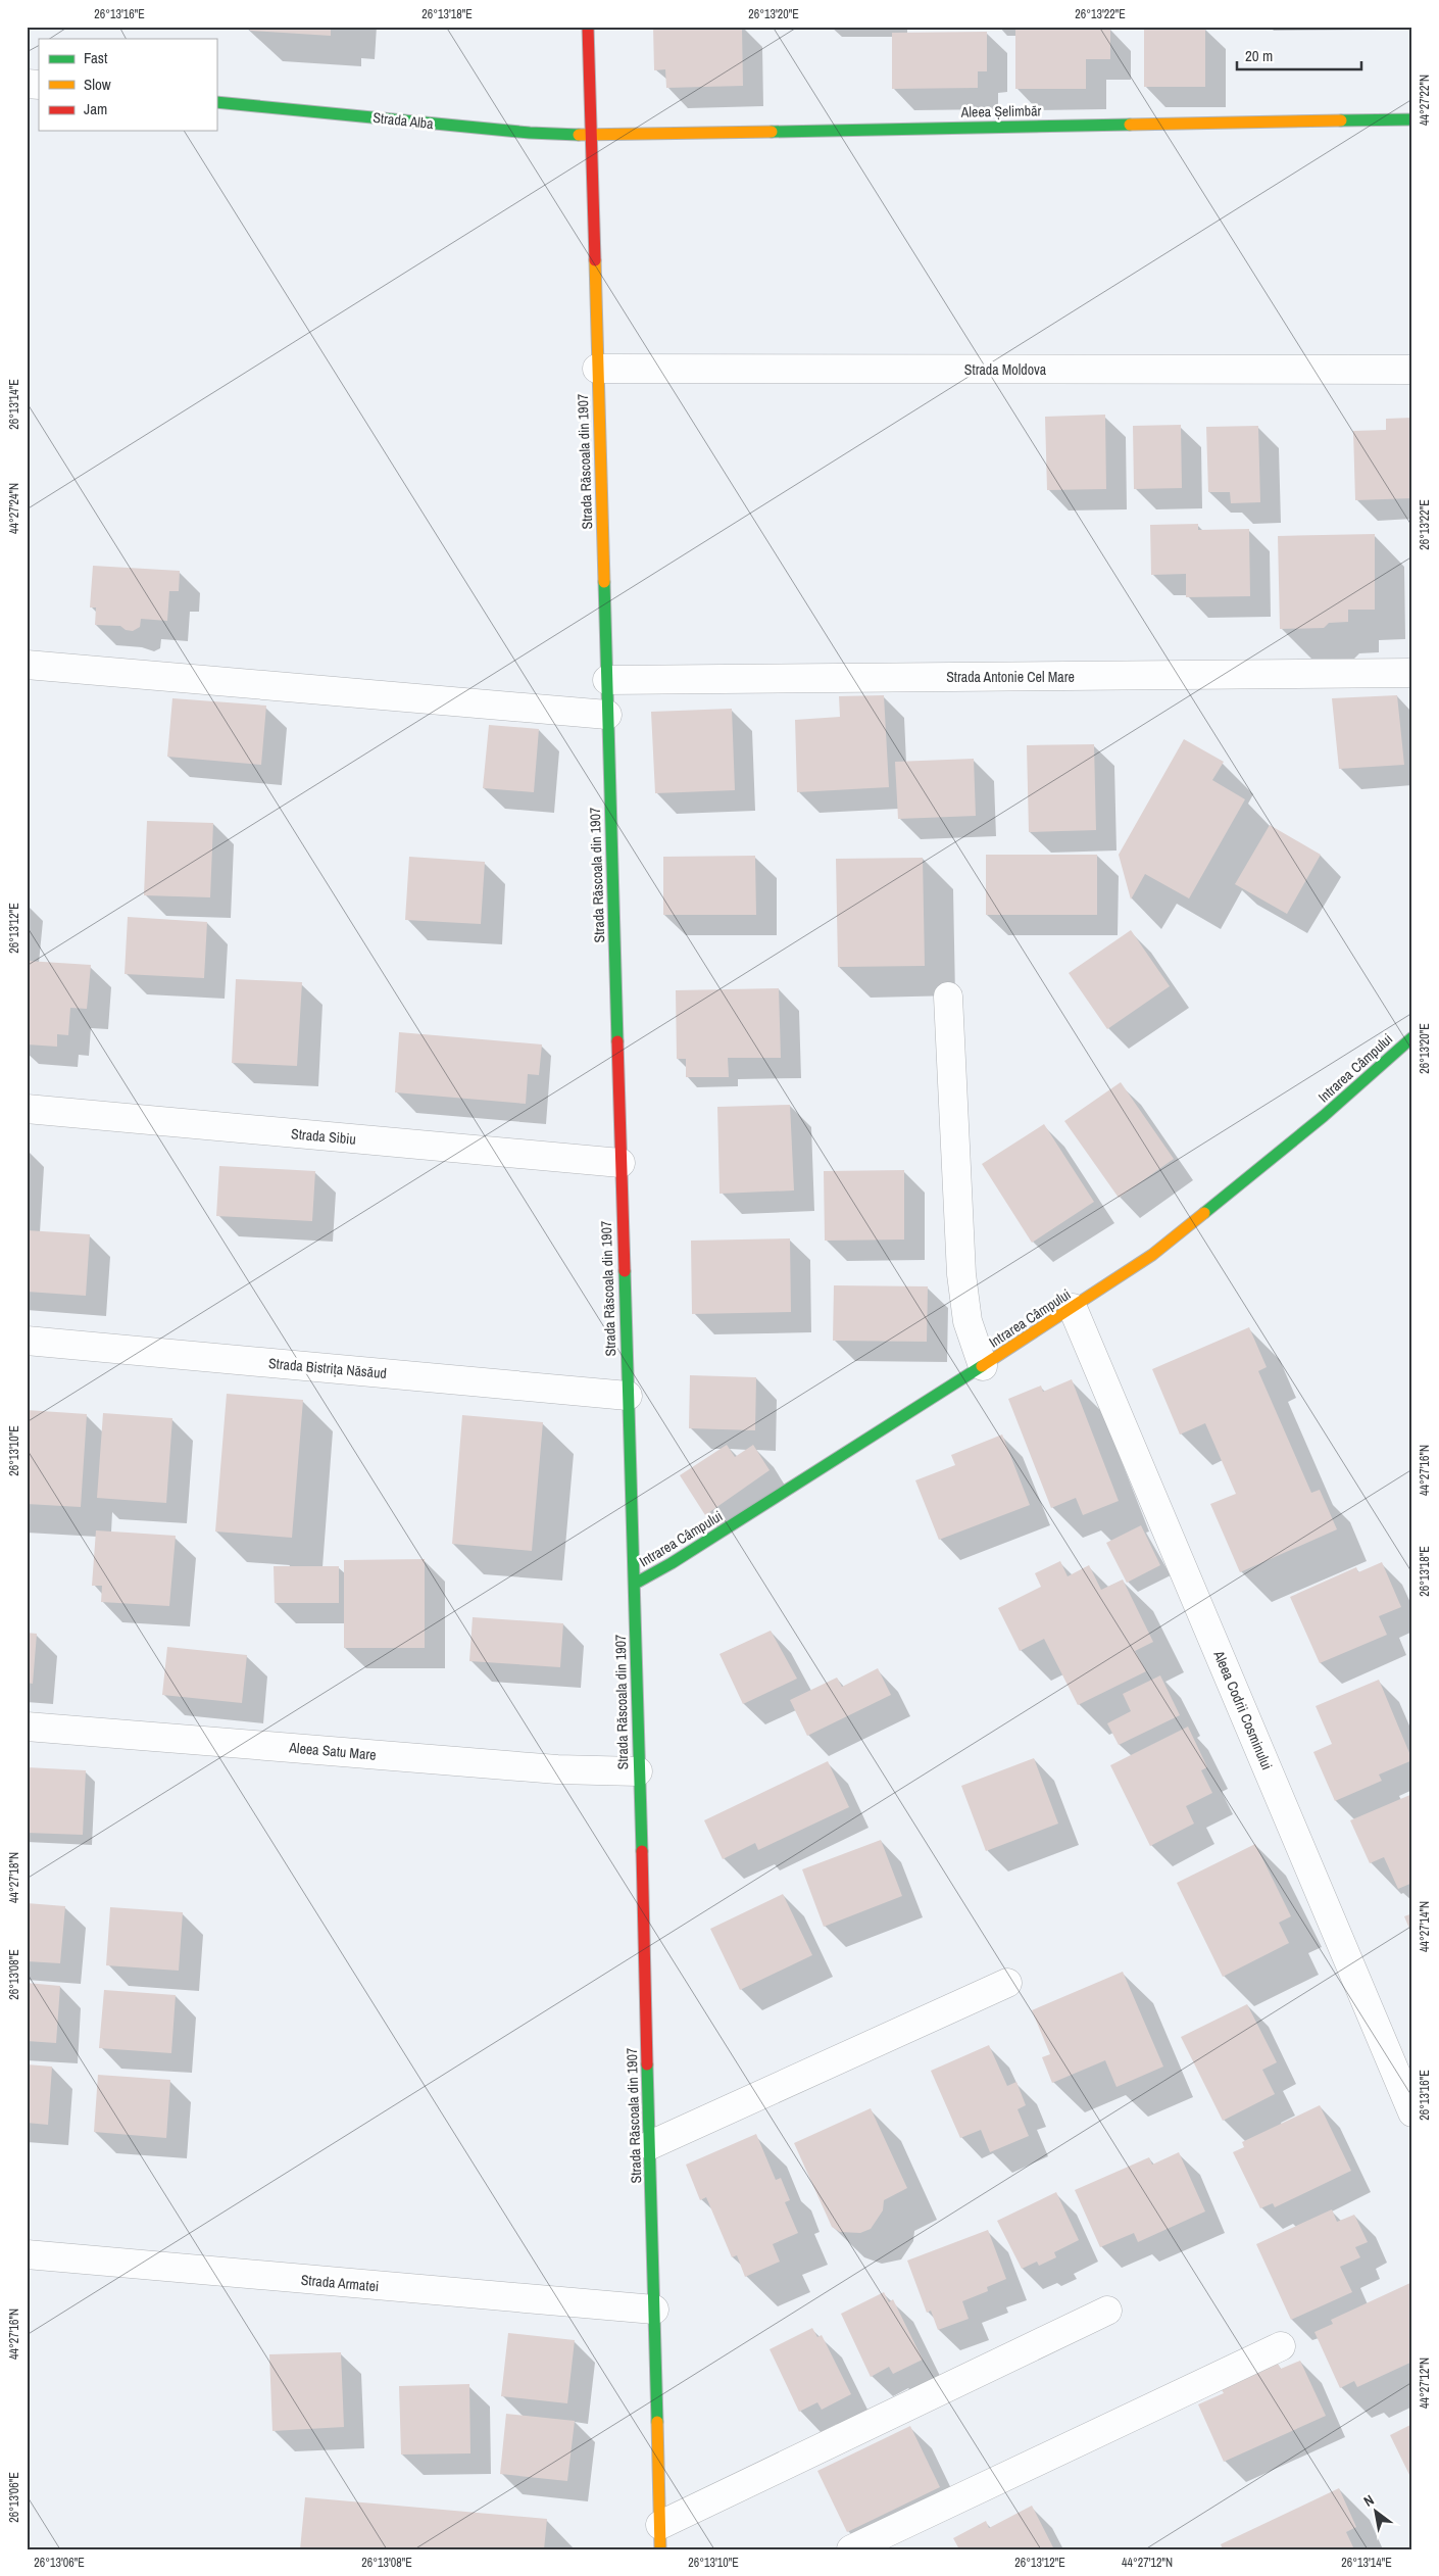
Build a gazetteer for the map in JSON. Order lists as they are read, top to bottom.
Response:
{
  "streets": {
    "street": [
      "Aleea Șelimbăr",
      "Strada Alba",
      "Strada Moldova",
      "Strada Răscoala din 1907",
      "Strada Antonie Cel Mare",
      "Intrarea Câmpului",
      "Strada Sibiu",
      "Strada Bistrița Năsăud",
      "Aleea Codrii Cosminului",
      "Aleea Satu Mare",
      "Strada Armatei"
    ]
  },
  "crossings": [
    ["Aleea Șelimbăr", "Strada Alba"],
    ["Aleea Șelimbăr", "Strada Răscoala din 1907"],
    ["Strada Alba", "Strada Răscoala din 1907"],
    ["Strada Moldova", "Strada Răscoala din 1907"],
    ["Strada Răscoala din 1907", "Strada Antonie Cel Mare"],
    ["Strada Răscoala din 1907", "Intrarea Câmpului"],
    ["Strada Răscoala din 1907", "Strada Sibiu"],
    ["Strada Răscoala din 1907", "Strada Bistrița Năsăud"],
    ["Strada Răscoala din 1907", "Aleea Satu Mare"],
    ["Strada Răscoala din 1907", "Strada Armatei"],
    ["Intrarea Câmpului", "Aleea Codrii Cosminului"]
  ],
  "legend": ["Fast", "Slow", "Jam"],
  "scale_bar": "20 m",
  "north": "top left",
  "coordinates": [
    "26°13'16\"E",
    "26°13'18\"E",
    "26°13'20\"E",
    "26°13'22\"E",
    "44°27'22\"N",
    "26°13'14\"E",
    "44°27'24\"N",
    "26°13'12\"E",
    "26°13'10\"E",
    "44°27'16\"N",
    "44°27'18\"N",
    "44°27'14\"N",
    "26°13'08\"E",
    "44°27'12\"N",
    "26°13'06\"E"
  ]
}
